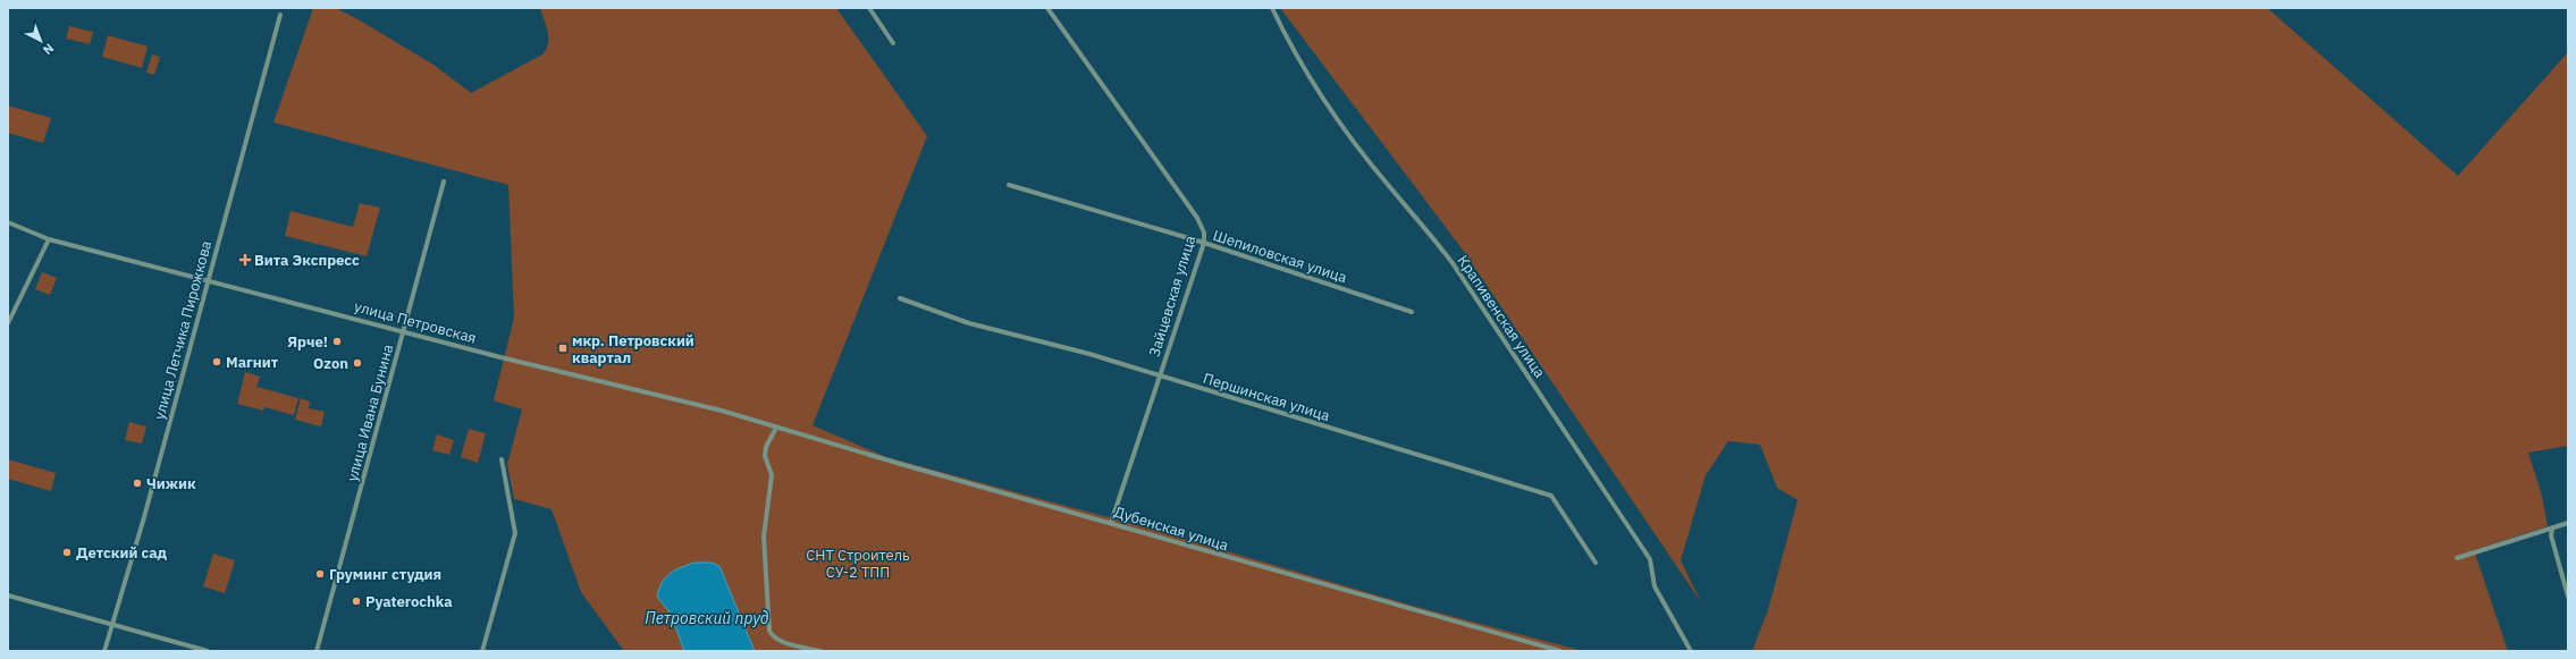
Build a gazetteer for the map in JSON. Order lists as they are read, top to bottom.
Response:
{
  "streets": {
    "street": [
      "Шепиловская улица",
      "Зайцевская улица",
      "Крапивенская улица",
      "улица Петровская",
      "улица Летчика Пирожкова",
      "Першинская улица",
      "улица Ивана Бунина",
      "Дубенская улица"
    ]
  },
  "crossings": [
    ["Шепиловская улица", "Зайцевская улица"],
    ["Зайцевская улица", "Першинская улица"],
    ["Зайцевская улица", "Дубенская улица"],
    ["улица Петровская", "улица Летчика Пирожкова"],
    ["улица Петровская", "улица Ивана Бунина"],
    ["улица Петровская", "Дубенская улица"]
  ],
  "water": ["Петровский пруд"],
  "parks": ["СНТ Строитель СУ-2 ТПП"],
  "places": {
    "health": ["Вита Экспресс"],
    "other": [
      "Ярче!",
      "Магнит",
      "Ozon",
      "Чижик",
      "Детский сад",
      "Груминг студия",
      "Pyaterochka"
    ],
    "transit": ["мкр. Петровский квартал"]
  },
  "north": "bottom right"
}
